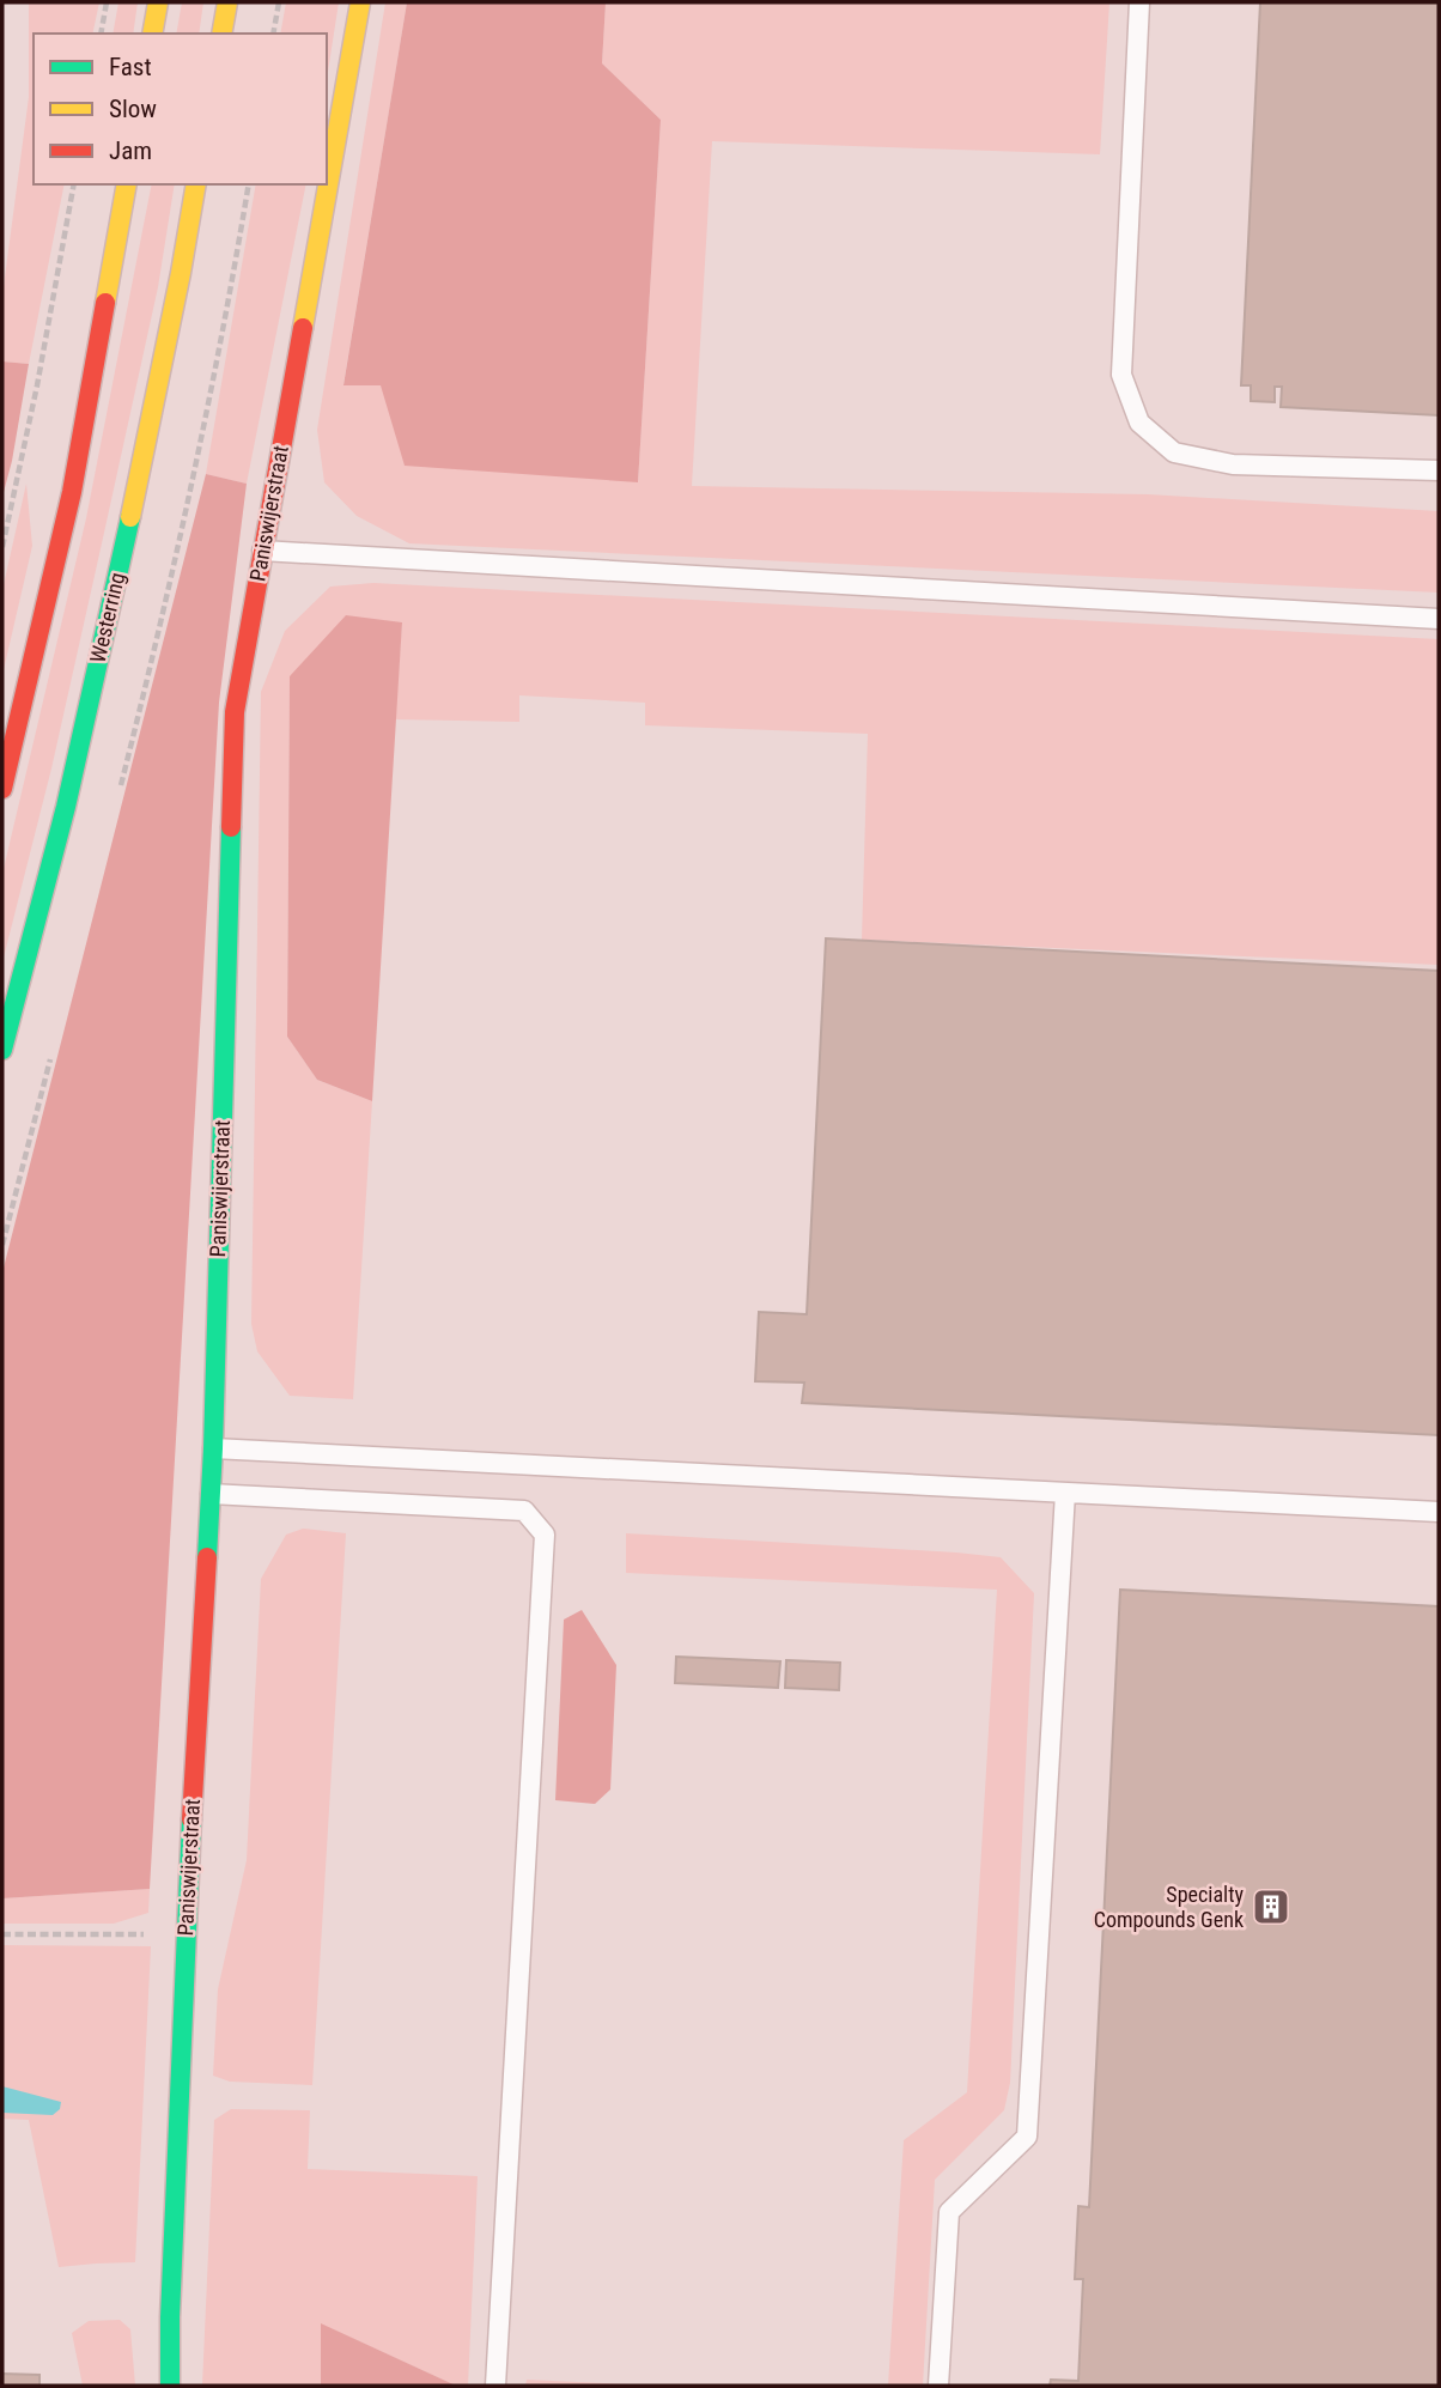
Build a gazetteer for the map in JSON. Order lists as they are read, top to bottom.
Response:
{
  "streets": {
    "main road": ["Paniswijerstraat", "Westerring"]
  },
  "places": {
    "building": ["Specialty Compounds Genk"]
  },
  "legend": ["Fast", "Slow", "Jam"]
}
